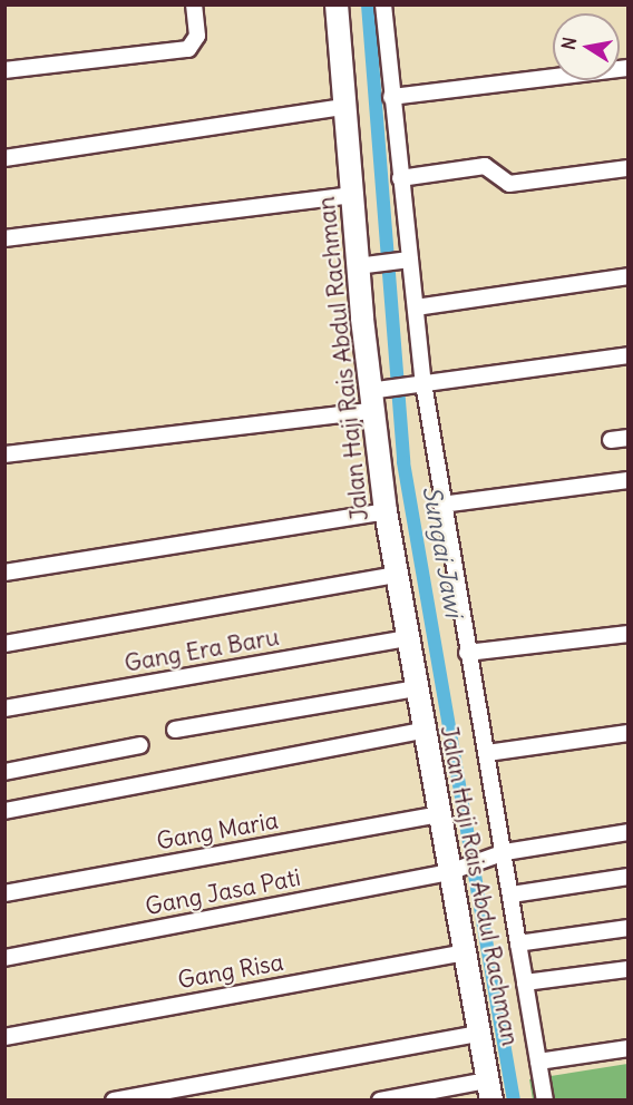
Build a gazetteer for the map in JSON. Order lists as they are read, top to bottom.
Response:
{
  "streets": {
    "street": [
      "Jalan Haji Rais Abdul Rachman",
      "Gang Era Baru",
      "Gang Maria",
      "Gang Jasa Pati",
      "Gang Risa"
    ]
  },
  "crossings": [
    ["Jalan Haji Rais Abdul Rachman", "Gang Era Baru"],
    ["Jalan Haji Rais Abdul Rachman", "Gang Maria"],
    ["Jalan Haji Rais Abdul Rachman", "Gang Jasa Pati"],
    ["Jalan Haji Rais Abdul Rachman", "Gang Risa"]
  ],
  "water": ["Sungai Jawi"],
  "north": "left"
}
